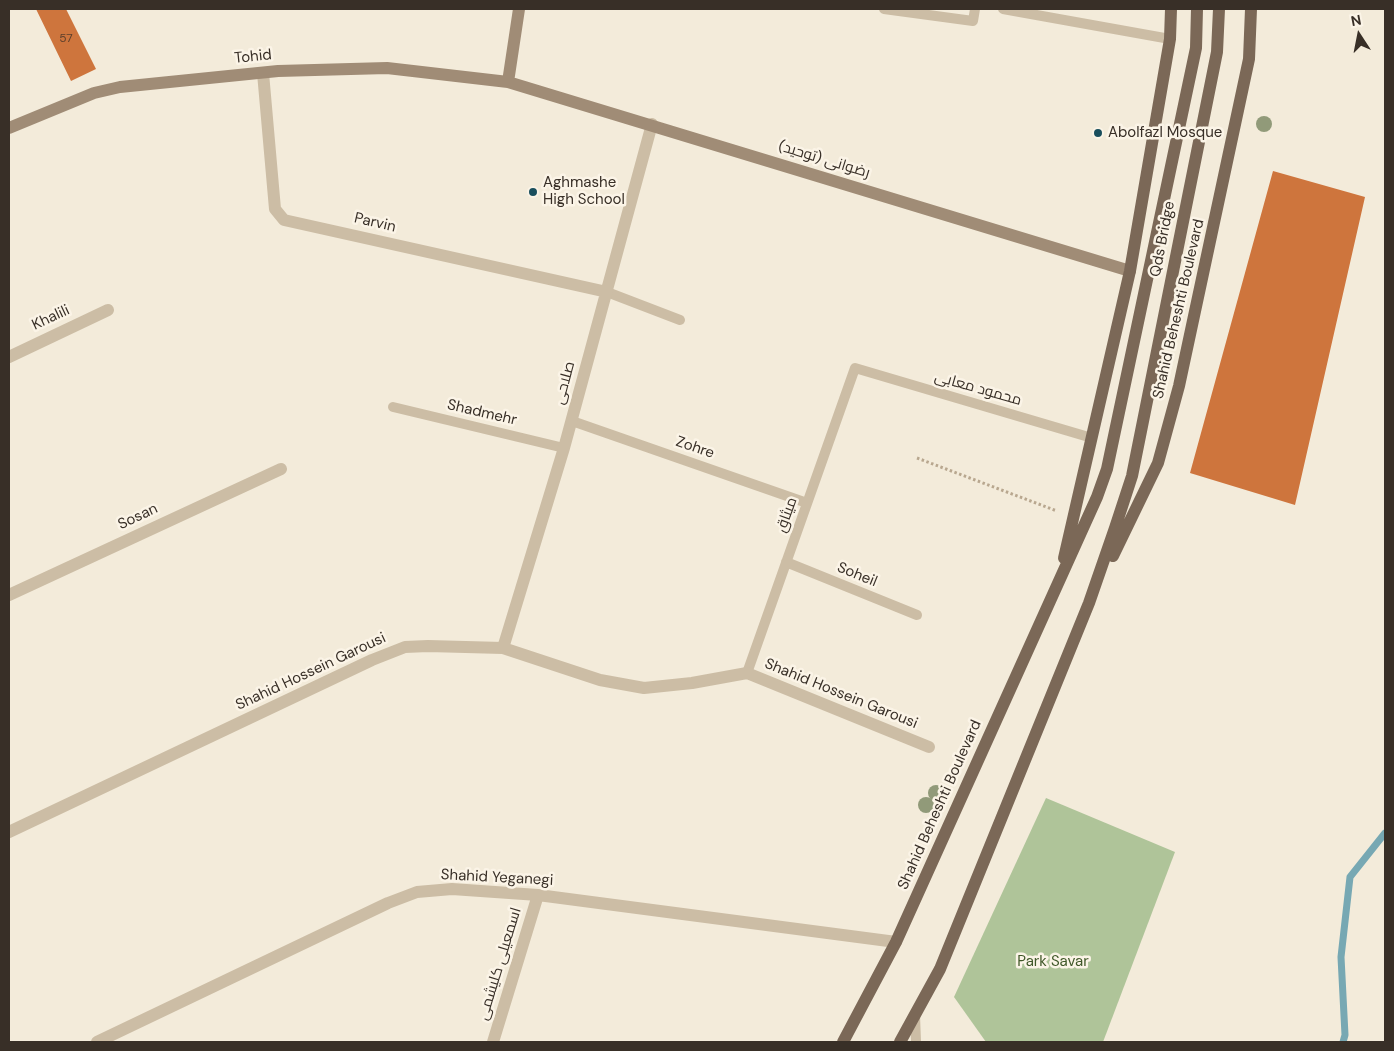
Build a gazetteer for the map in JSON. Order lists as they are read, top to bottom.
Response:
{
  "streets": {
    "main road": ["Qds Bridge", "Shahid Beheshti Boulevard"],
    "street": [
      "Tohid",
      "رضوانی (توحید)",
      "Parvin",
      "Khalili",
      "صلاحی",
      "Sosan",
      "Shahid Hossein Garousi",
      "Shahid Yeganegi",
      "اسمعیلی کلیشمی"
    ],
    "lane": [
      "محمود معابی",
      "Shadmehr",
      "Zohre",
      "میثاق",
      "Soheil"
    ]
  },
  "crossings": [
    ["Tohid", "رضوانی (توحید)"],
    ["Tohid", "Parvin"],
    ["رضوانی (توحید)", "Shahid Beheshti Boulevard"],
    ["رضوانی (توحید)", "صلاحی"],
    ["Parvin", "صلاحی"],
    ["Qds Bridge", "Shahid Beheshti Boulevard"],
    ["Shahid Beheshti Boulevard", "محمود معابی"],
    ["Shahid Beheshti Boulevard", "Shahid Yeganegi"],
    ["صلاحی", "Shadmehr"],
    ["صلاحی", "Zohre"],
    ["صلاحی", "Shahid Hossein Garousi"],
    ["محمود معابی", "میثاق"],
    ["Zohre", "میثاق"],
    ["میثاق", "Soheil"],
    ["میثاق", "Shahid Hossein Garousi"],
    ["Shahid Yeganegi", "اسمعیلی کلیشمی"]
  ],
  "parks": ["Park Savar"],
  "places": ["Abolfazl Mosque", "Aghmashe High School"],
  "house_numbers": ["57"],
  "north": "top"
}
